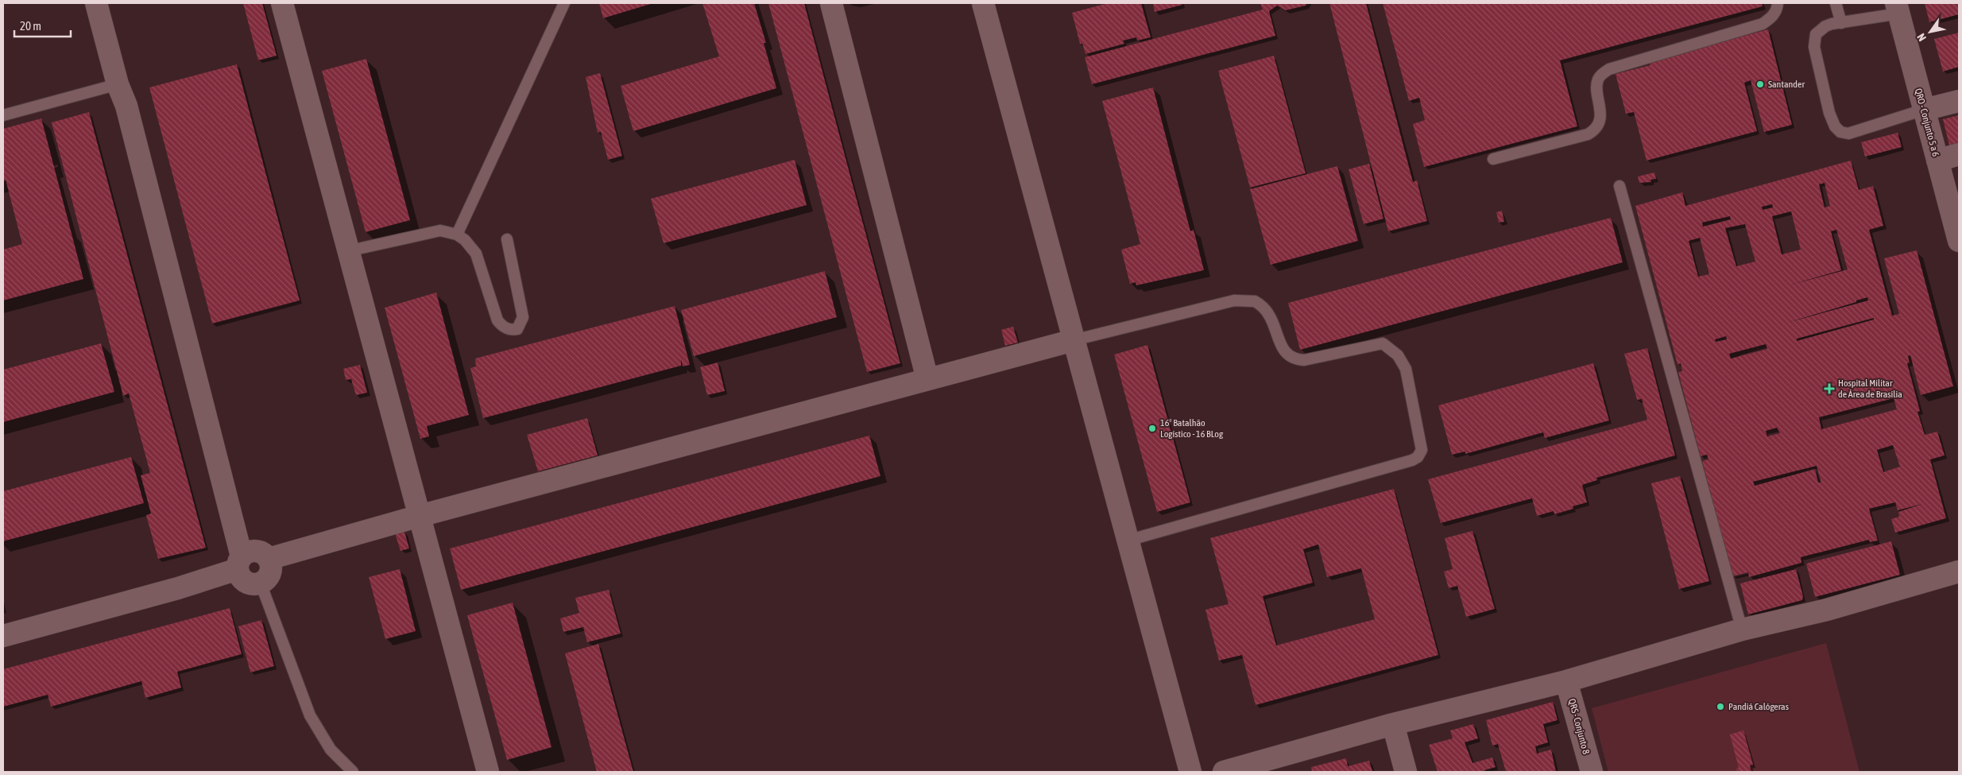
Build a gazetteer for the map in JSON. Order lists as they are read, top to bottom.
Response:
{
  "streets": {
    "street": ["QRO - Conjunto 5 a 6", "QRS - Conjunto 8"]
  },
  "places": {
    "other": ["Santander", "16º Batalhão Logístico - 16 BLog", "Pandiá Calógeras"],
    "health": ["Hospital Militar de Área de Brasília"]
  },
  "scale_bar": "20 m",
  "north": "bottom left"
}
